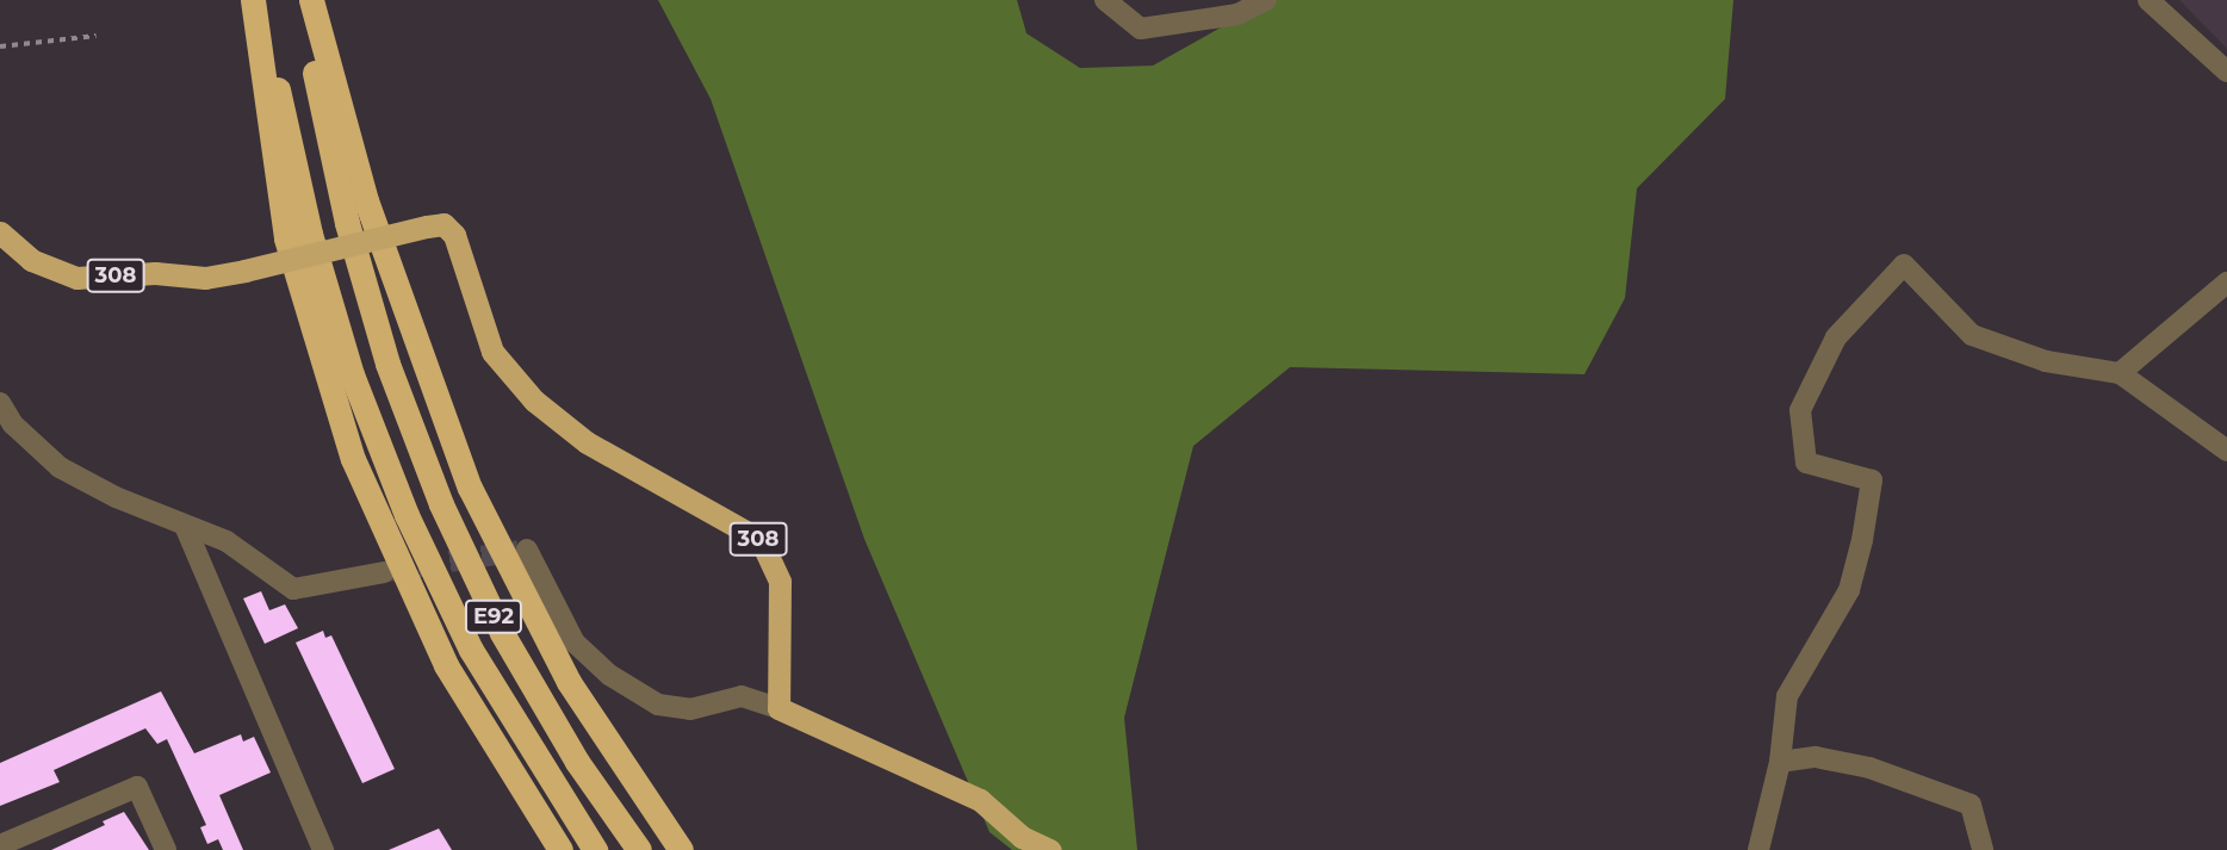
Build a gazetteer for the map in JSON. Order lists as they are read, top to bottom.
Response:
{
  "streets": {
    "highway": ["308", "E92"]
  }
}
